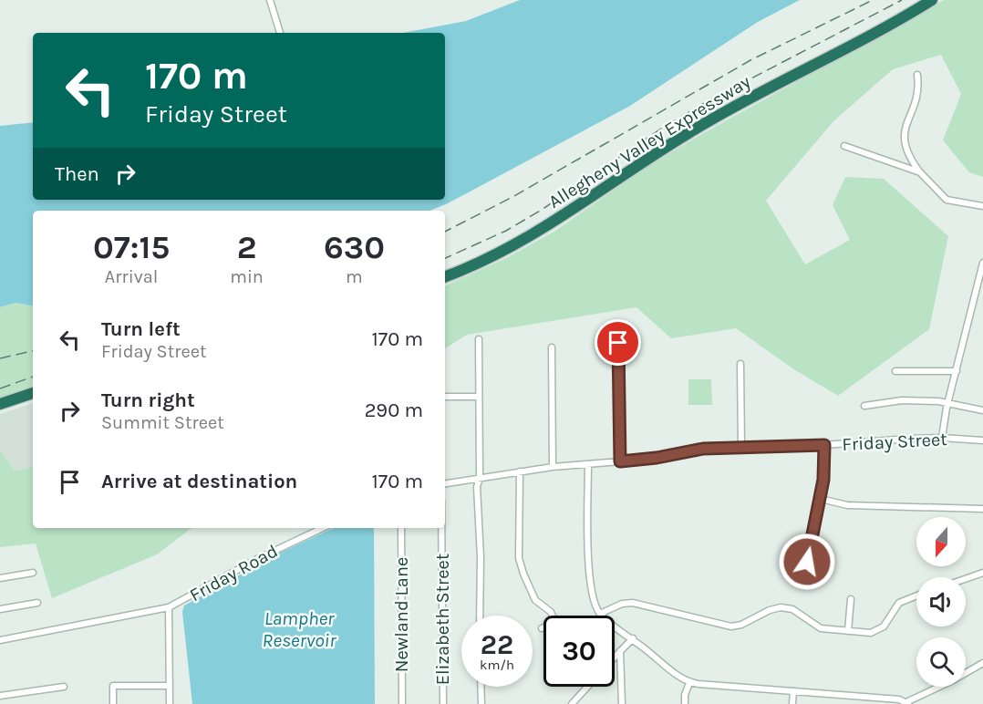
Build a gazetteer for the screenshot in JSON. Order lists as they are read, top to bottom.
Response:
{
  "streets": {
    "highway": ["Allegheny Valley Expressway"],
    "street": [
      "Friday Street",
      "Friday Road",
      "Newland Lane",
      "Elizabeth Street"
    ]
  },
  "water": ["Lampher Reservoir"],
  "north": "bottom",
  "page": {
    "turn": ["170 m", "Friday Street"],
    "then": "Then",
    "eta": [
      "07:15",
      "Arrival",
      "2",
      "min",
      "630",
      "m"
    ],
    "list": [
      {
        "name": "Turn left",
        "note": "Friday Street",
        "value": "170 m"
      },
      {
        "name": "Turn right",
        "note": "Summit Street",
        "value": "290 m"
      },
      {
        "name": "Arrive at destination",
        "value": "170 m"
      }
    ],
    "speed": "22 km/h",
    "limit": "30"
  }
}
